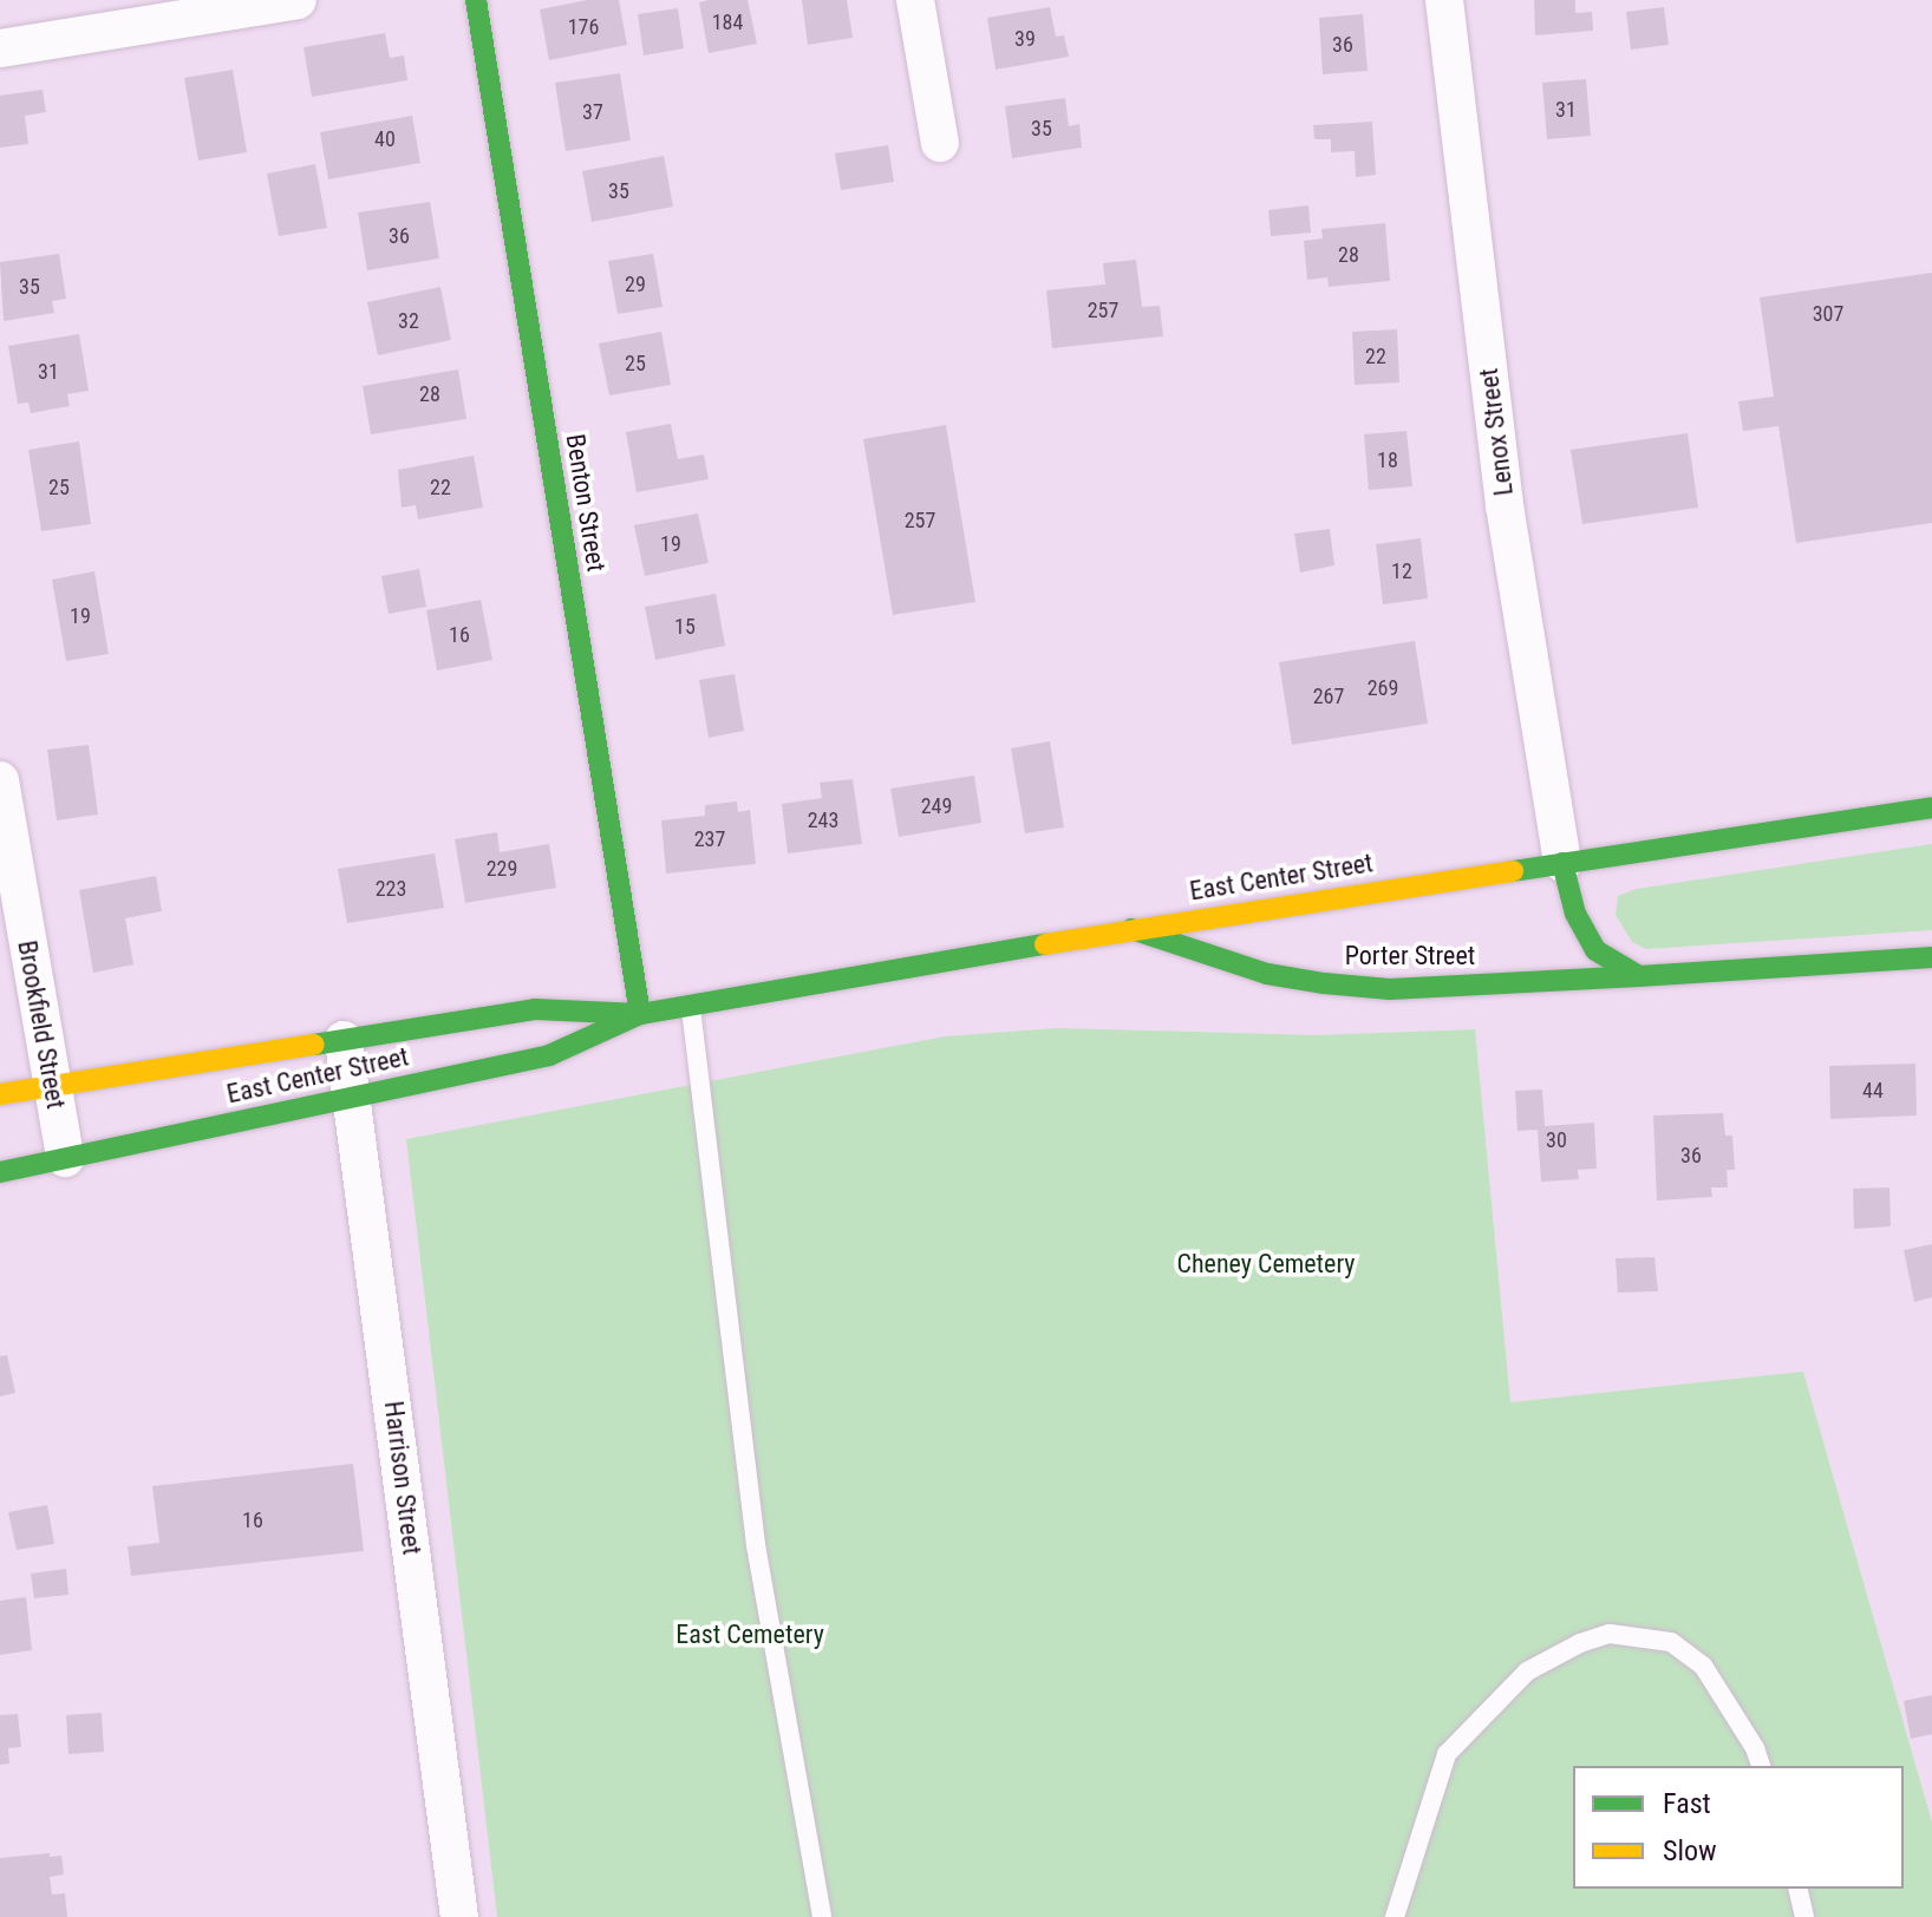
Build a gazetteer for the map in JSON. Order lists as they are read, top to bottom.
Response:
{
  "streets": {
    "main road": ["Benton Street", "East Center Street", "Porter Street"],
    "street": ["Lenox Street", "Brookfield Street", "Harrison Street"]
  },
  "crossings": [
    ["Lenox Street", "East Center Street"],
    ["Benton Street", "East Center Street"],
    ["East Center Street", "Porter Street"],
    ["East Center Street", "Brookfield Street"],
    ["East Center Street", "Harrison Street"]
  ],
  "parks": ["Cheney Cemetery", "East Cemetery"],
  "house_numbers": [
    "184",
    "176",
    "39",
    "36",
    "31",
    "37",
    "35",
    "40",
    "35",
    "36",
    "28",
    "29",
    "35",
    "257",
    "307",
    "32",
    "22",
    "25",
    "31",
    "28",
    "18",
    "25",
    "22",
    "257",
    "19",
    "12",
    "19",
    "15",
    "16",
    "269",
    "267",
    "249",
    "243",
    "237",
    "229",
    "223",
    "44",
    "30",
    "36",
    "16"
  ],
  "legend": ["Fast", "Slow"]
}
